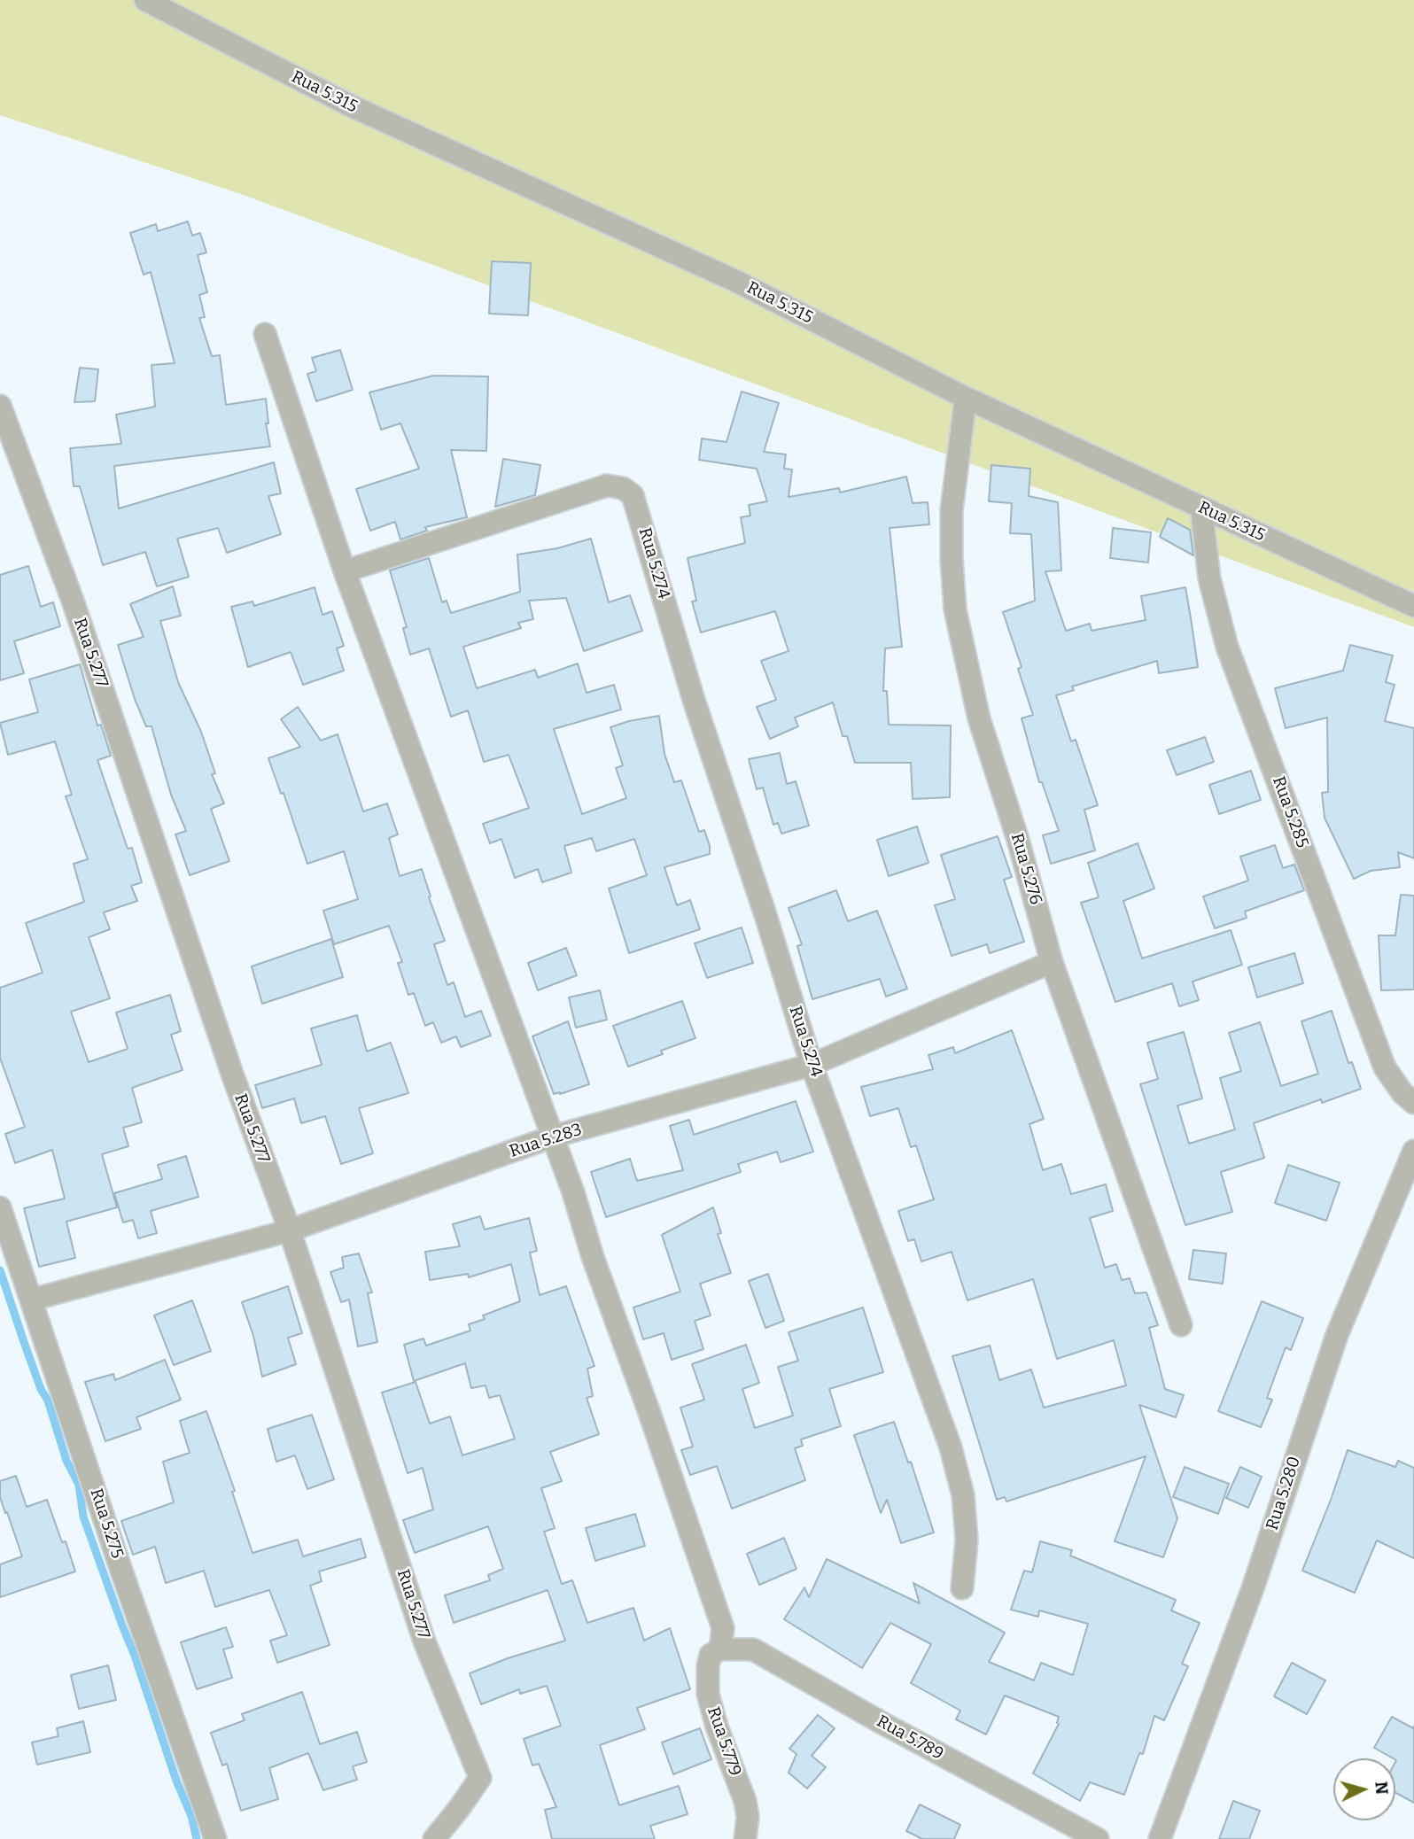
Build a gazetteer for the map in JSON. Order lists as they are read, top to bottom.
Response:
{
  "streets": {
    "street": [
      "Rua 5.315",
      "Rua 5.274",
      "Rua 5.277",
      "Rua 5.285",
      "Rua 5.276",
      "Rua 5.283",
      "Rua 5.280",
      "Rua 5.275",
      "Rua 5.789",
      "Rua 5.779"
    ]
  },
  "crossings": [
    ["Rua 5.315", "Rua 5.285"],
    ["Rua 5.315", "Rua 5.276"],
    ["Rua 5.274", "Rua 5.283"],
    ["Rua 5.277", "Rua 5.283"],
    ["Rua 5.276", "Rua 5.283"],
    ["Rua 5.283", "Rua 5.275"],
    ["Rua 5.789", "Rua 5.779"]
  ],
  "north": "right"
}
